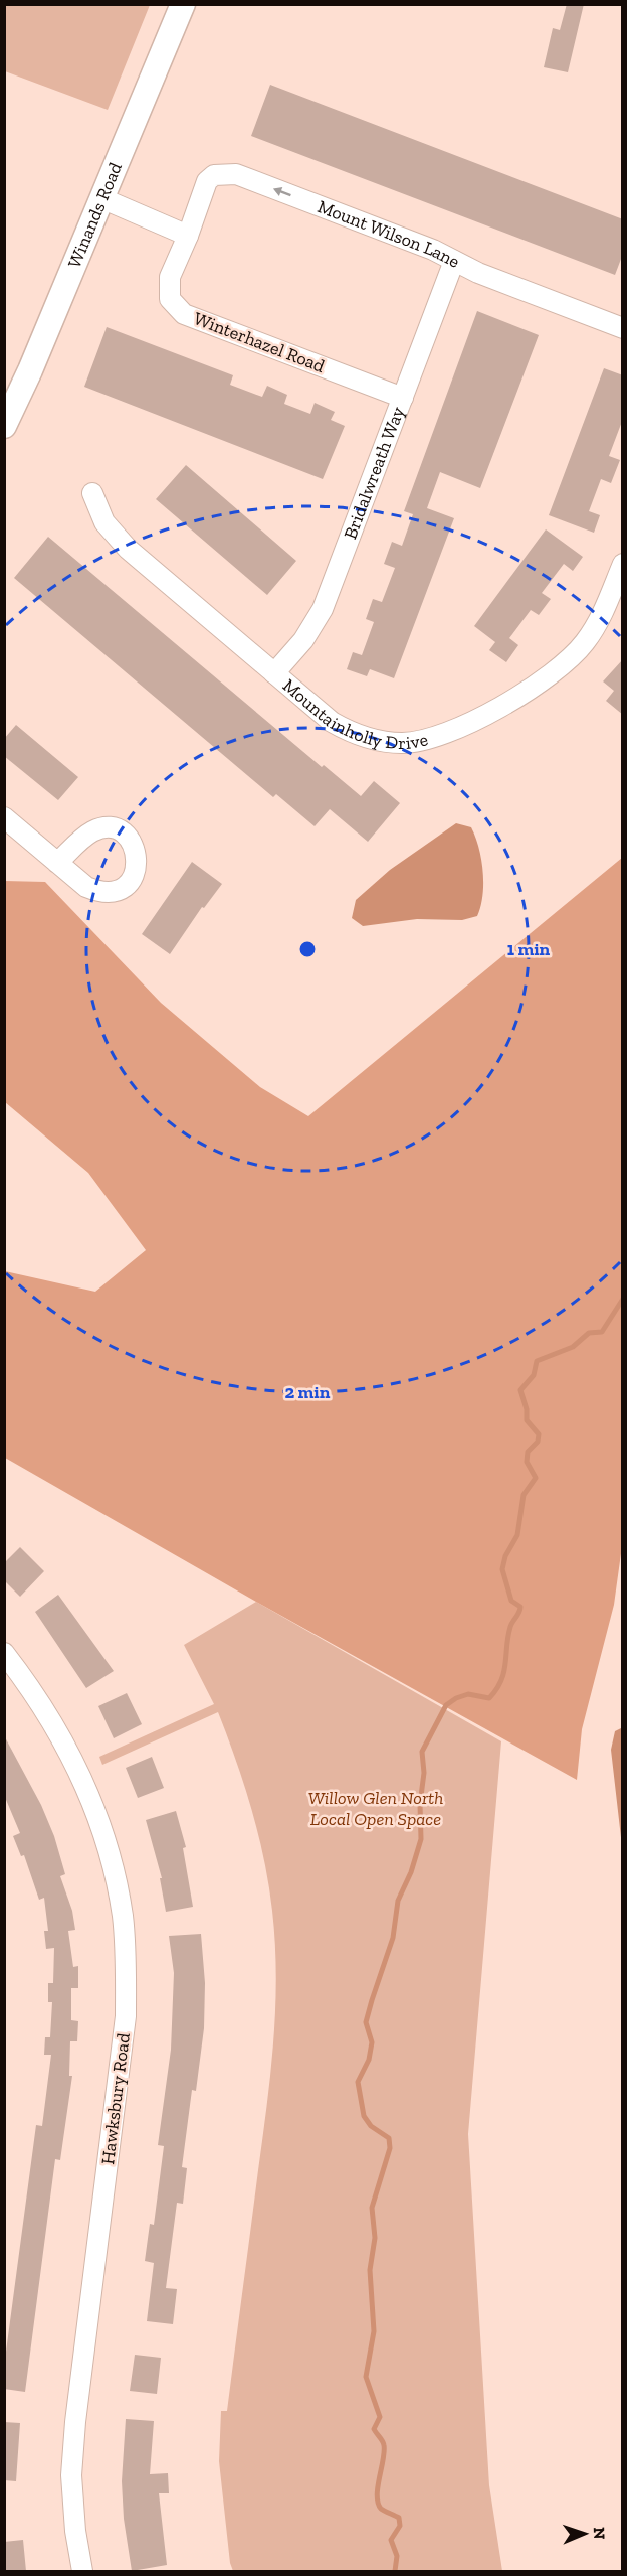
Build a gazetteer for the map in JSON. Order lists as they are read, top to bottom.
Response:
{
  "streets": {
    "street": [
      "Winands Road",
      "Mount Wilson Lane",
      "Winterhazel Road",
      "Bridalwreath Way",
      "Mountainholly Drive",
      "Hawksbury Road"
    ]
  },
  "crossings": [
    ["Mount Wilson Lane", "Winterhazel Road"],
    ["Mount Wilson Lane", "Bridalwreath Way"],
    ["Winterhazel Road", "Bridalwreath Way"],
    ["Bridalwreath Way", "Mountainholly Drive"]
  ],
  "one_way": ["Mount Wilson Lane"],
  "parks": ["Willow Glen North Local Open Space"],
  "north": "right",
  "rings": ["1 min", "2 min"]
}
